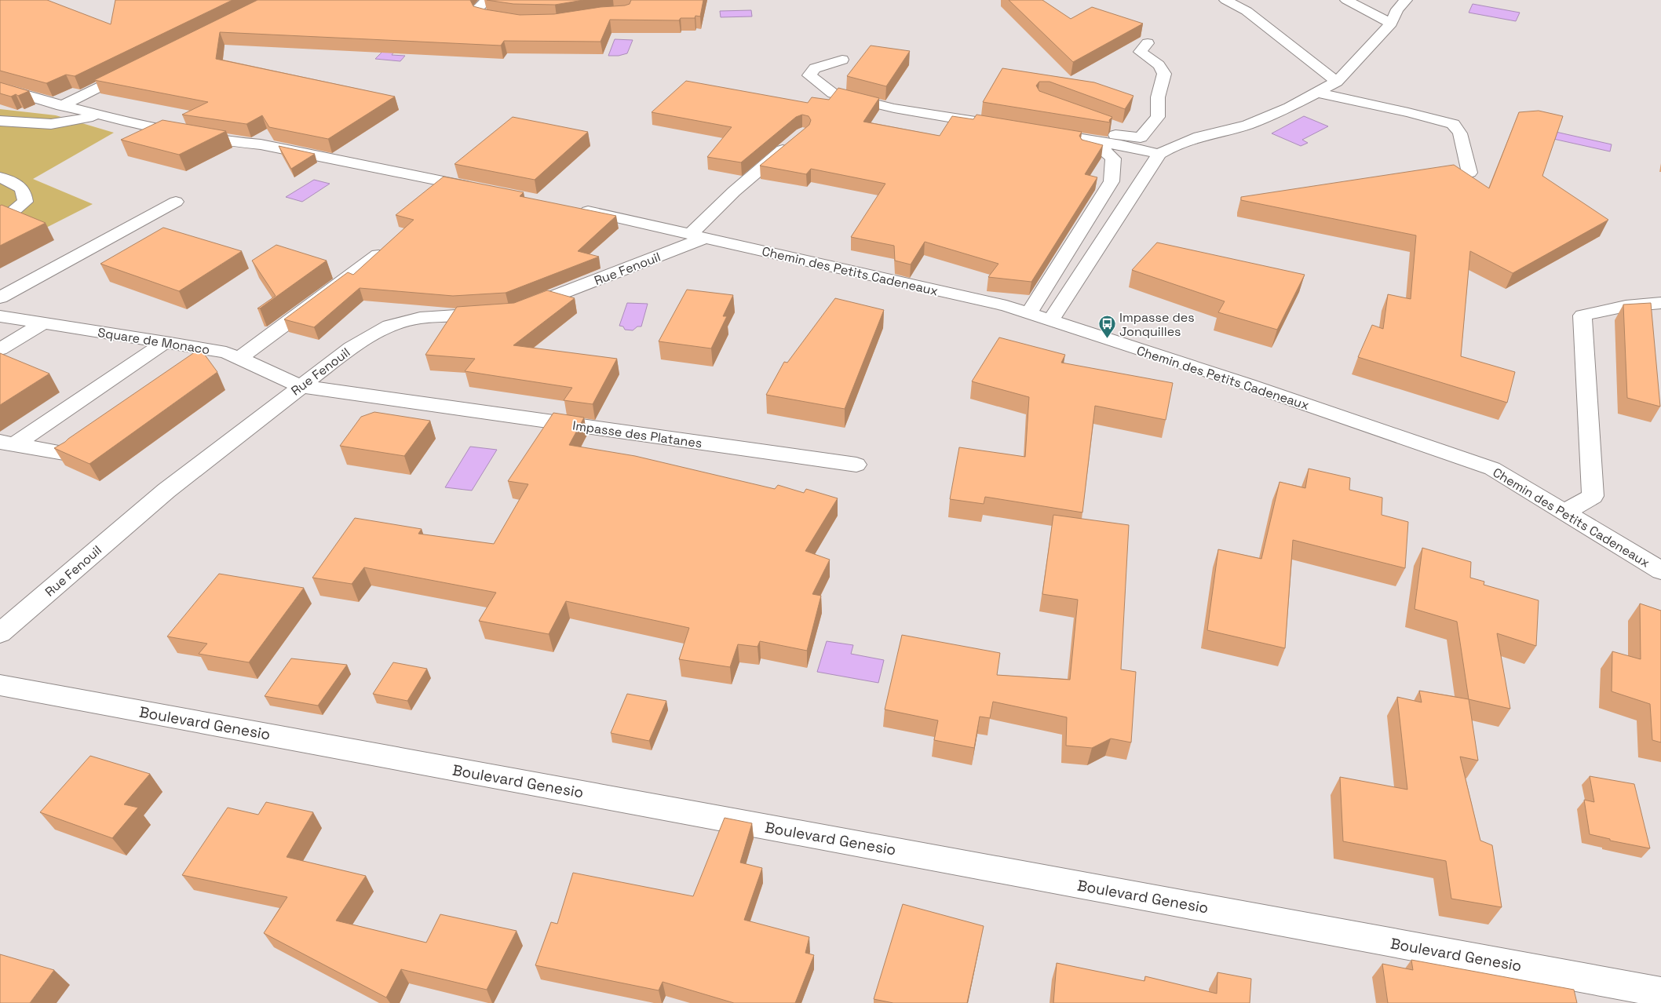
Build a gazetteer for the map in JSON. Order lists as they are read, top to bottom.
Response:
{
  "streets": {
    "street": [
      "Rue Fenouil",
      "Chemin des Petits Cadeneaux",
      "Square de Monaco",
      "Impasse des Platanes",
      "Boulevard Genesio"
    ]
  },
  "crossings": [
    ["Rue Fenouil", "Chemin des Petits Cadeneaux"],
    ["Rue Fenouil", "Square de Monaco"],
    ["Rue Fenouil", "Impasse des Platanes"],
    ["Square de Monaco", "Impasse des Platanes"]
  ],
  "places": {
    "bus stop": ["Impasse des Jonquilles"]
  }
}
